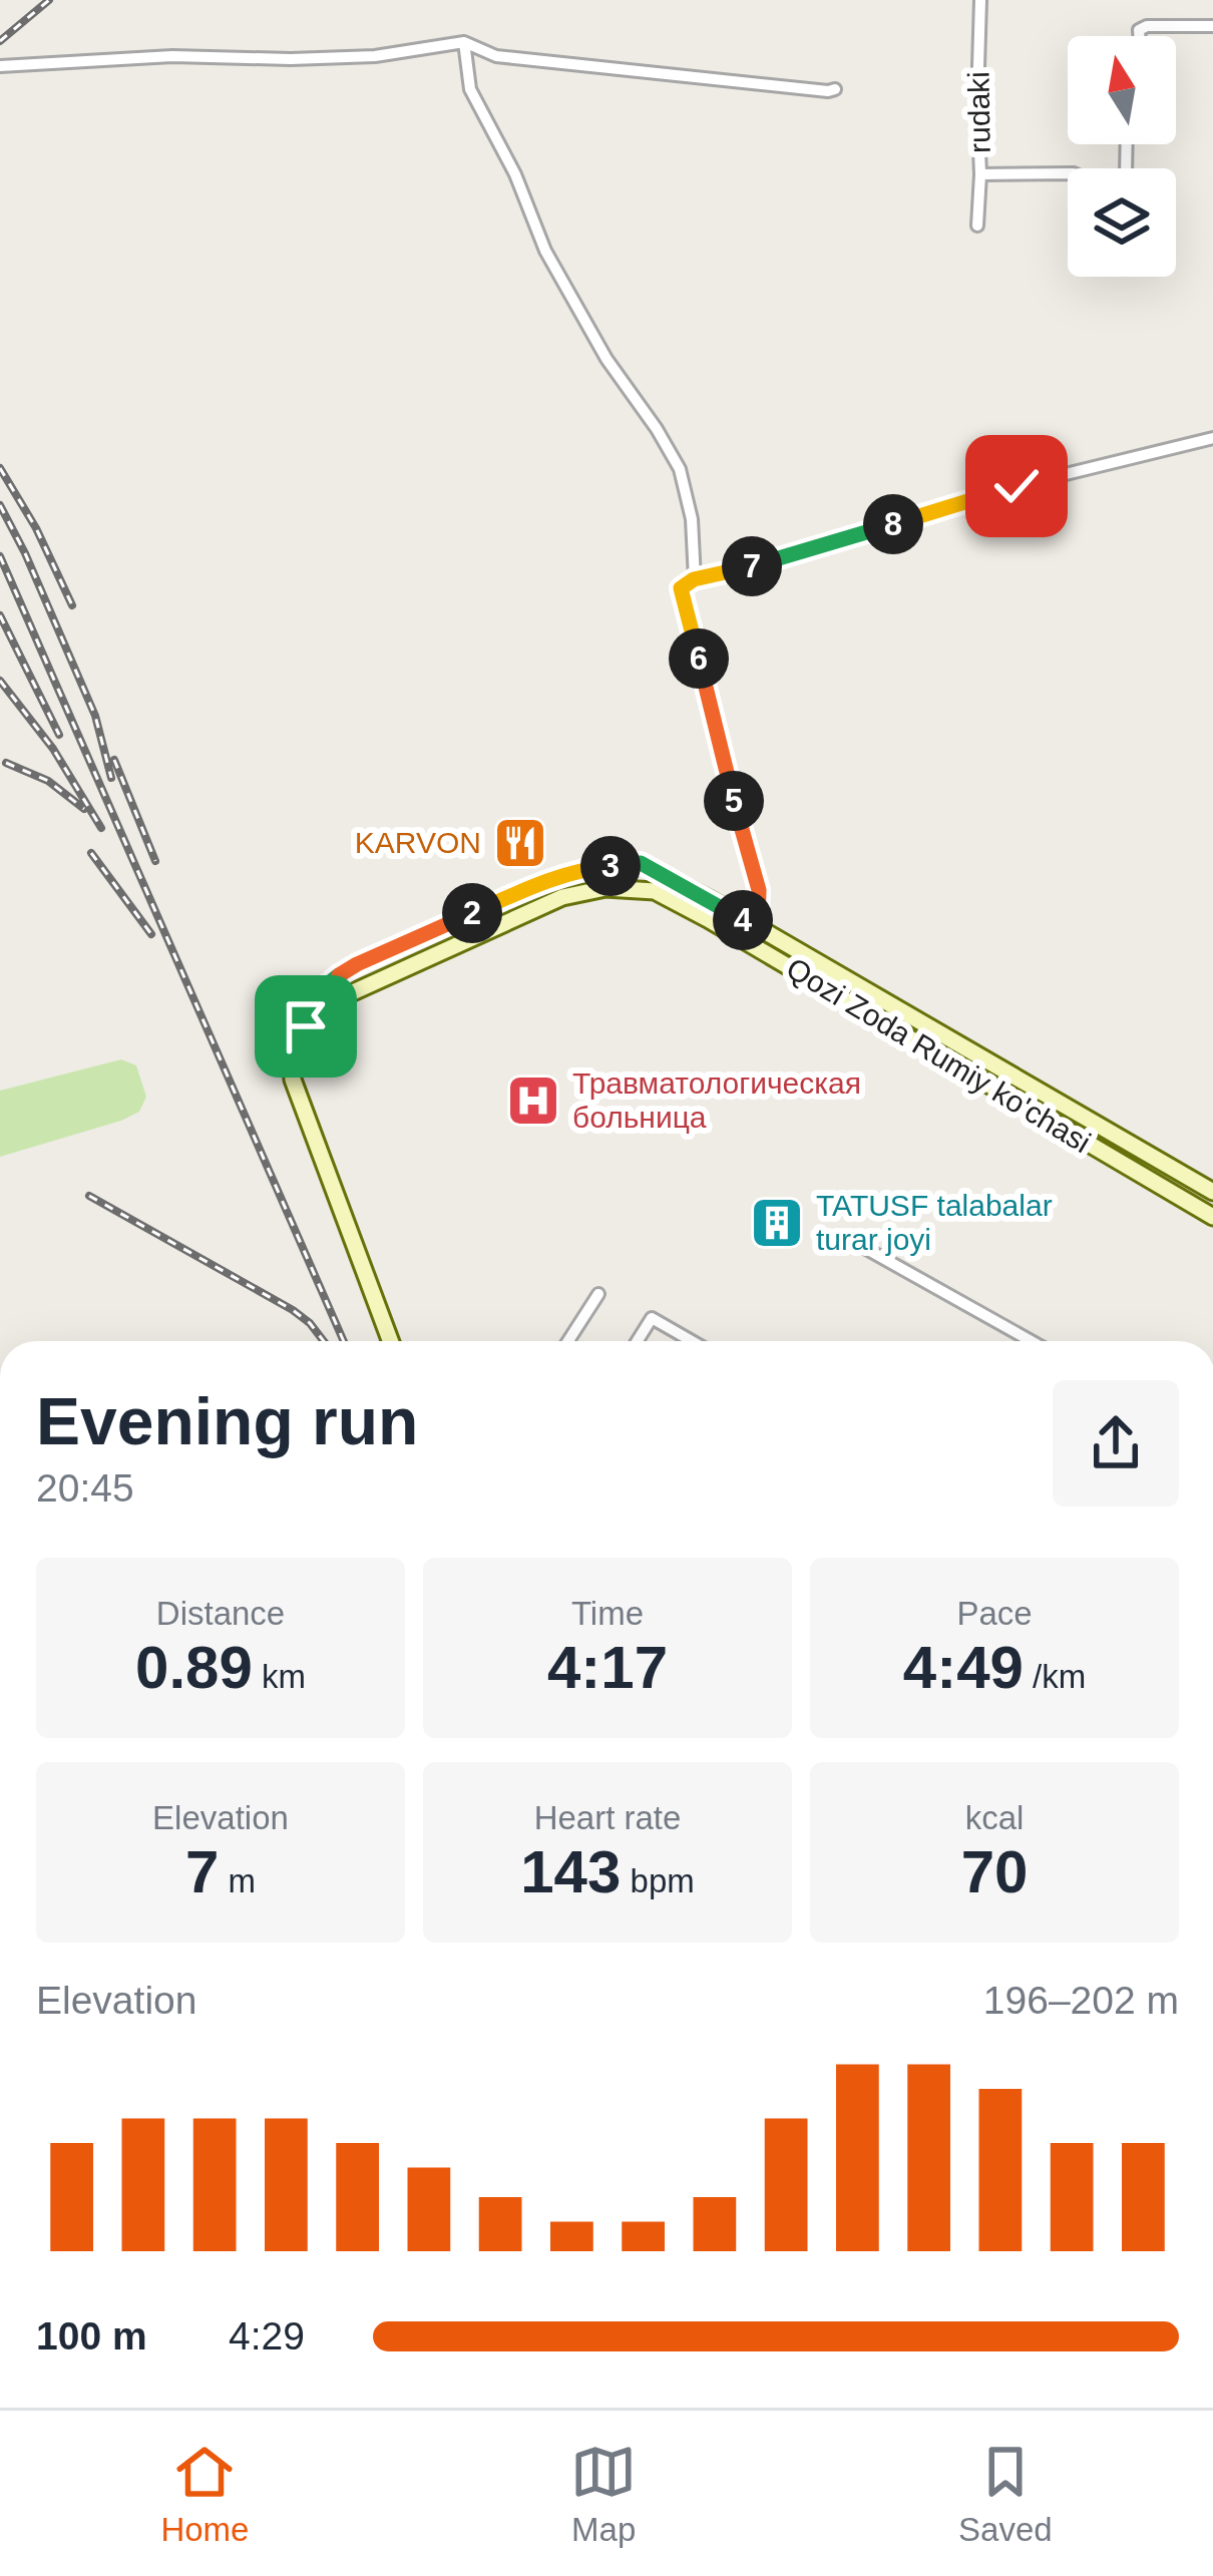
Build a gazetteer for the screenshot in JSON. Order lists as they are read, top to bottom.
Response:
{
  "streets": {
    "street": ["rudaki", "Qozi Zoda Rumiy ko'chasi"]
  },
  "places": {
    "restaurant": ["KARVON"],
    "hospital": ["Травматологическая больница"],
    "building": ["TATUSF talabalar turar joyi"]
  },
  "north": "top",
  "page": {
    "pins": [
      "8",
      "7",
      "6",
      "5",
      "3",
      "2",
      "4"
    ],
    "heading": ["Evening run", "20:45"],
    "stats": [
      ["Distance", "0.89 km"],
      ["Time", "4:17"],
      ["Pace", "4:49 /km"],
      ["Elevation", "7 m"],
      ["Heart rate", "143 bpm"],
      ["kcal", "70"]
    ],
    "chart": ["Elevation", "196–202 m"],
    "list": [
      {
        "name": "100 m",
        "note": "4:29"
      }
    ],
    "tabs": ["Home", "Map", "Saved"]
  }
}
